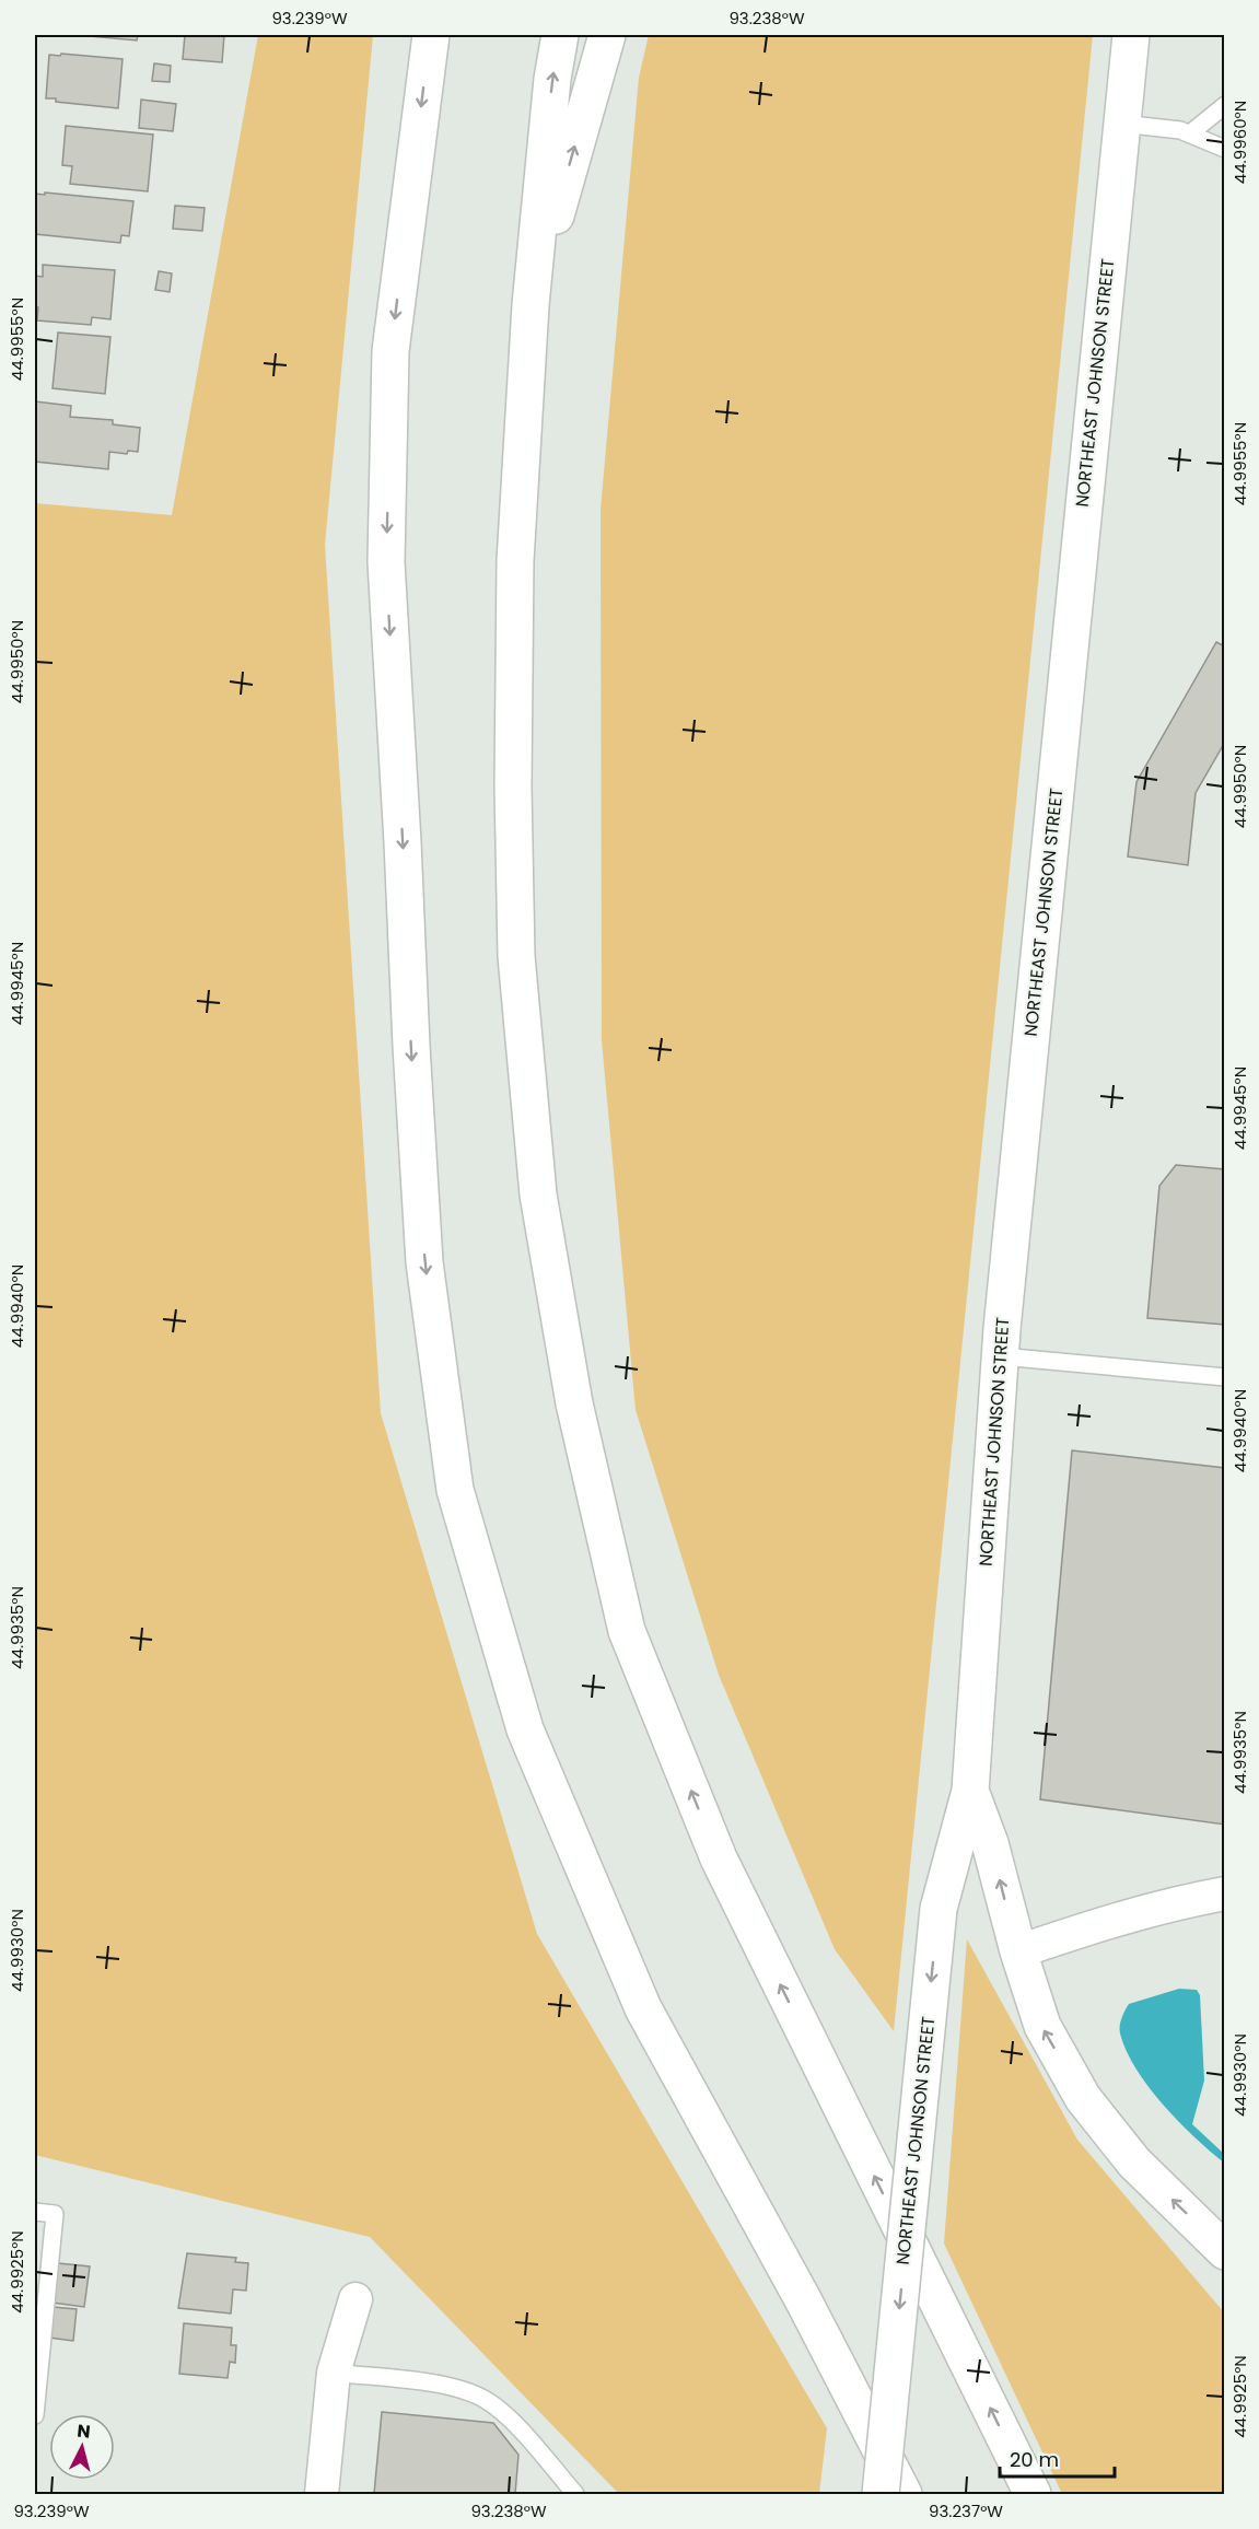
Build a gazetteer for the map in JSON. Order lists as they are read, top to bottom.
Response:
{
  "streets": {
    "main road": ["NORTHEAST JOHNSON STREET"]
  },
  "scale_bar": "20 m",
  "north": "top",
  "coordinates": [
    "93.239°W",
    "93.238°W",
    "44.9960°N",
    "44.9955°N",
    "44.9950°N",
    "44.9945°N",
    "44.9940°N",
    "44.9935°N",
    "44.9930°N",
    "44.9925°N",
    "93.237°W"
  ]
}
